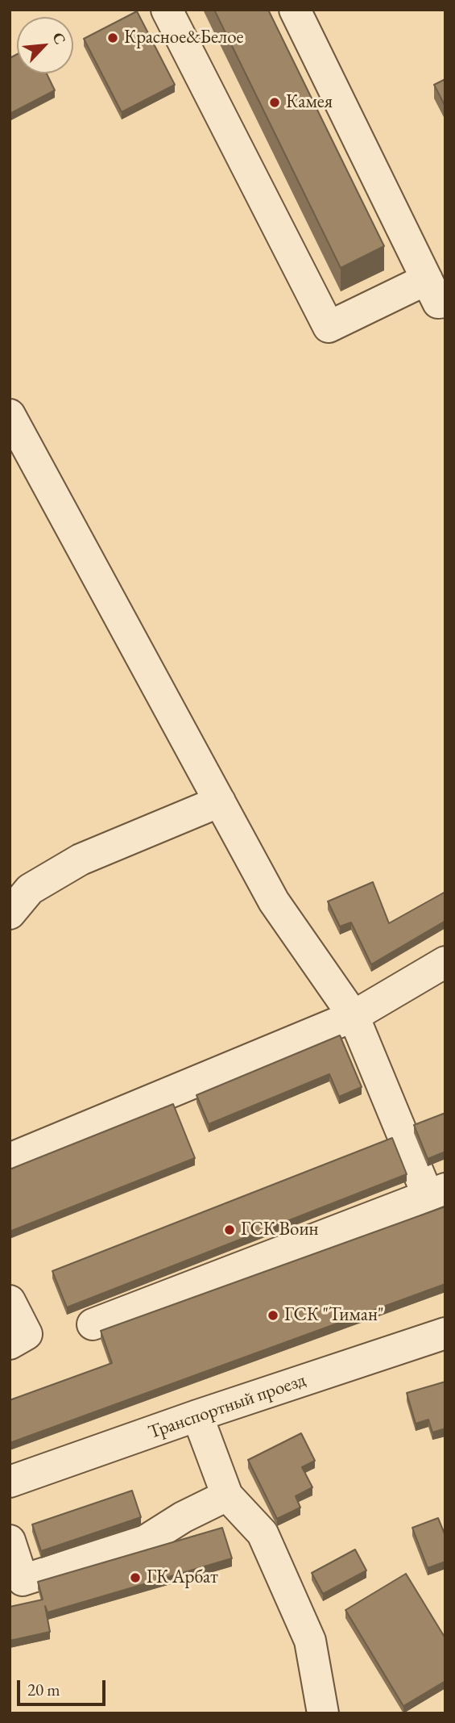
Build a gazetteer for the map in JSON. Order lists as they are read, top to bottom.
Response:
{
  "streets": {
    "street": ["Транспортный проезд"]
  },
  "places": [
    "Красное&Белое",
    "Камея",
    "ГСК Воин",
    "ГСК \"Тиман\"",
    "ГК Арбат"
  ],
  "scale_bar": "20 m",
  "north": "top right"
}
